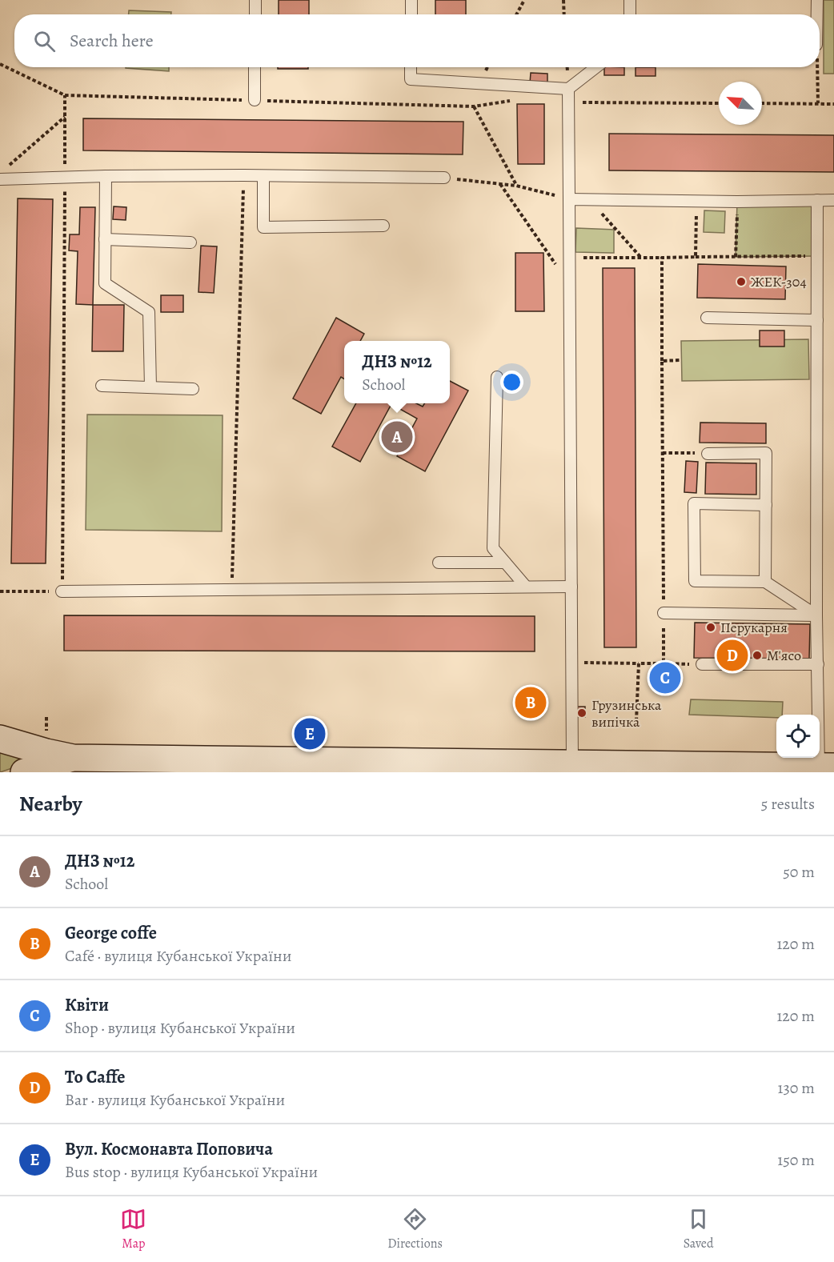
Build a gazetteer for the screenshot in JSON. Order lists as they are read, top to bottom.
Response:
{
  "places": [
    "ЖЕК-304",
    "Перукарня",
    "М'ясо",
    "Грузинська випічка"
  ],
  "north": "top left",
  "page": {
    "search": "Search here",
    "popup": ["ДНЗ №12", "School"],
    "pins": [
      "A",
      "D",
      "C",
      "B",
      "E"
    ],
    "heading": ["Nearby", "5 results"],
    "list": [
      {
        "mark": "A",
        "name": "ДНЗ №12",
        "note": "School",
        "value": "50 m"
      },
      {
        "mark": "B",
        "name": "George coffe",
        "note": "Café · вулиця Кубанської України",
        "value": "120 m"
      },
      {
        "mark": "C",
        "name": "Квіти",
        "note": "Shop · вулиця Кубанської України",
        "value": "120 m"
      },
      {
        "mark": "D",
        "name": "To Caffe",
        "note": "Bar · вулиця Кубанської України",
        "value": "130 m"
      },
      {
        "mark": "E",
        "name": "Вул. Космонавта Поповича",
        "note": "Bus stop · вулиця Кубанської України",
        "value": "150 m"
      }
    ],
    "nav": ["Map", "Directions", "Saved"]
  }
}
